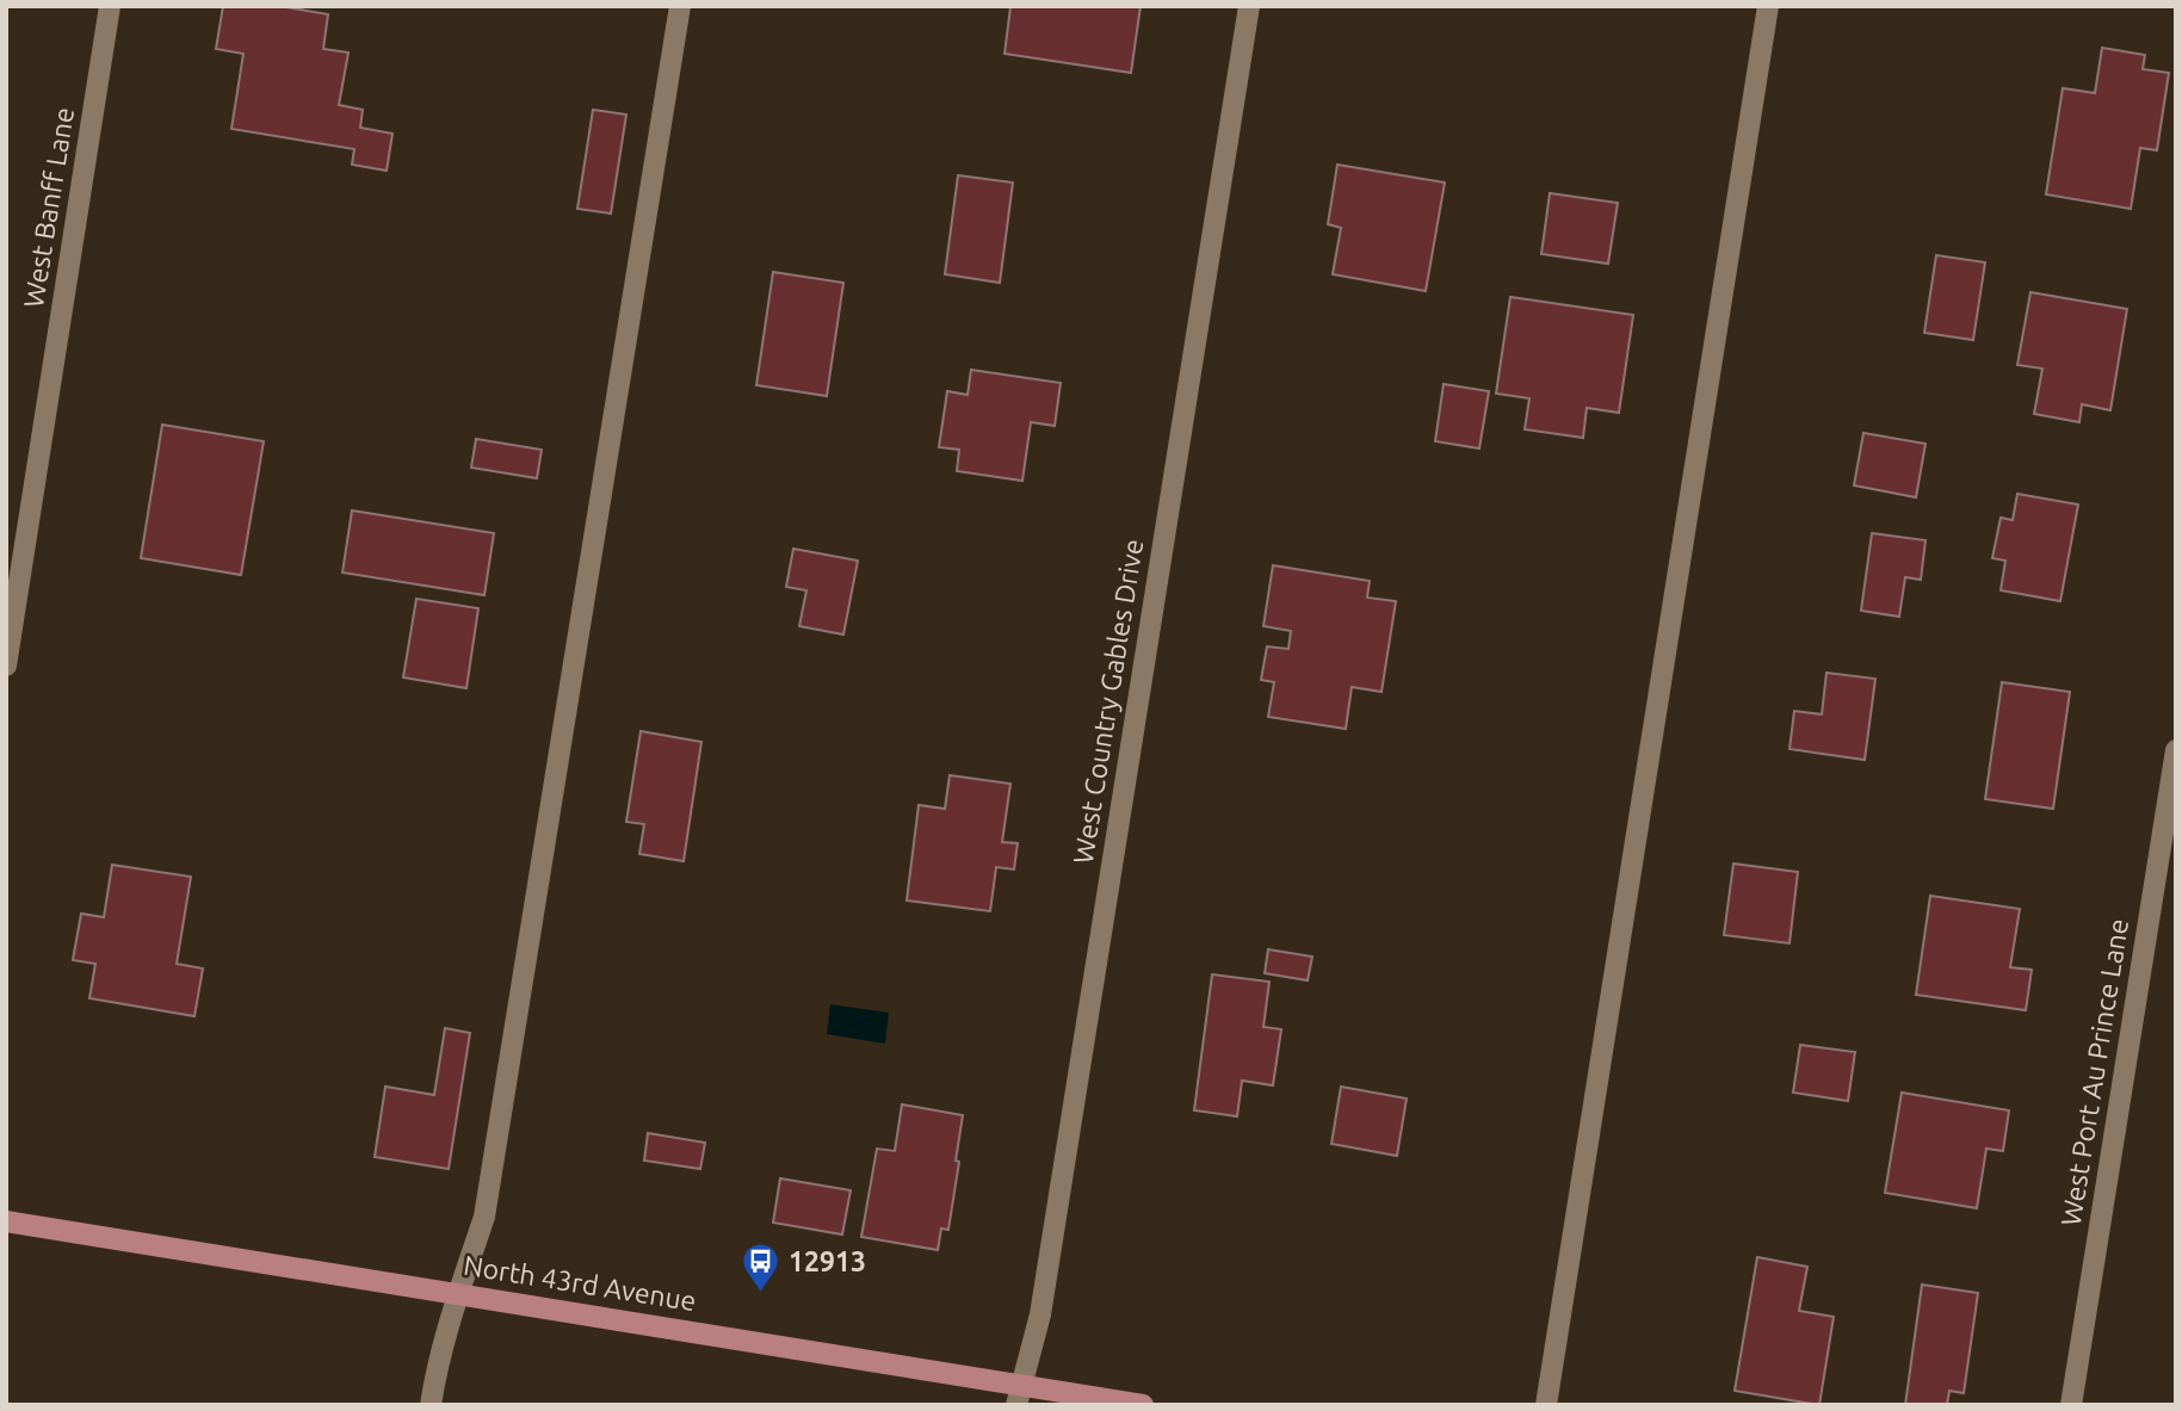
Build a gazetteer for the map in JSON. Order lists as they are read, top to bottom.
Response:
{
  "streets": {
    "main road": ["North 43rd Avenue"],
    "street": ["West Banff Lane", "West Country Gables Drive", "West Port Au Prince Lane"]
  },
  "crossings": [
    ["West Country Gables Drive", "North 43rd Avenue"]
  ],
  "places": {
    "bus stop": ["12913"]
  }
}
